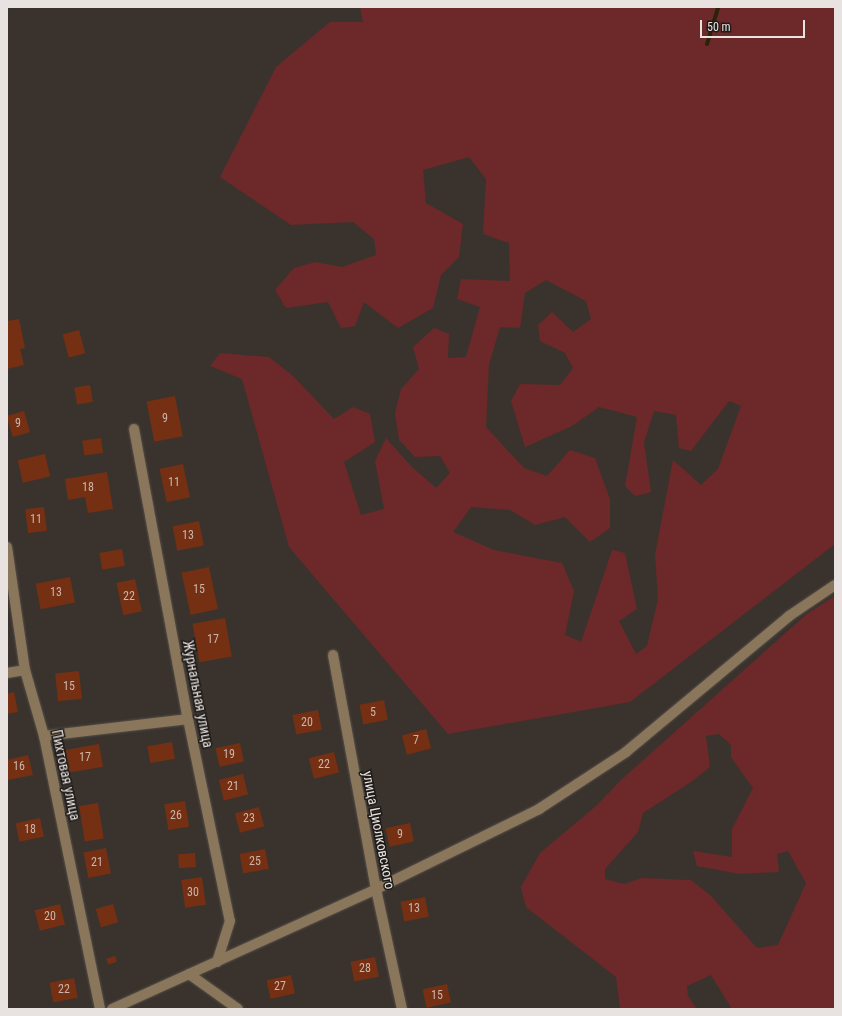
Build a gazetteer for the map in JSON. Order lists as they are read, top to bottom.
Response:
{
  "streets": {
    "street": ["Журнальная улица", "Пихтовая улица", "улица Циолковского"]
  },
  "house_numbers": [
    "9",
    "9",
    "11",
    "18",
    "11",
    "13",
    "15",
    "13",
    "22",
    "17",
    "15",
    "5",
    "20",
    "7",
    "19",
    "17",
    "22",
    "16",
    "21",
    "26",
    "23",
    "18",
    "9",
    "25",
    "21",
    "30",
    "13",
    "20",
    "28",
    "27",
    "22",
    "15"
  ],
  "scale_bar": "50 m"
}
